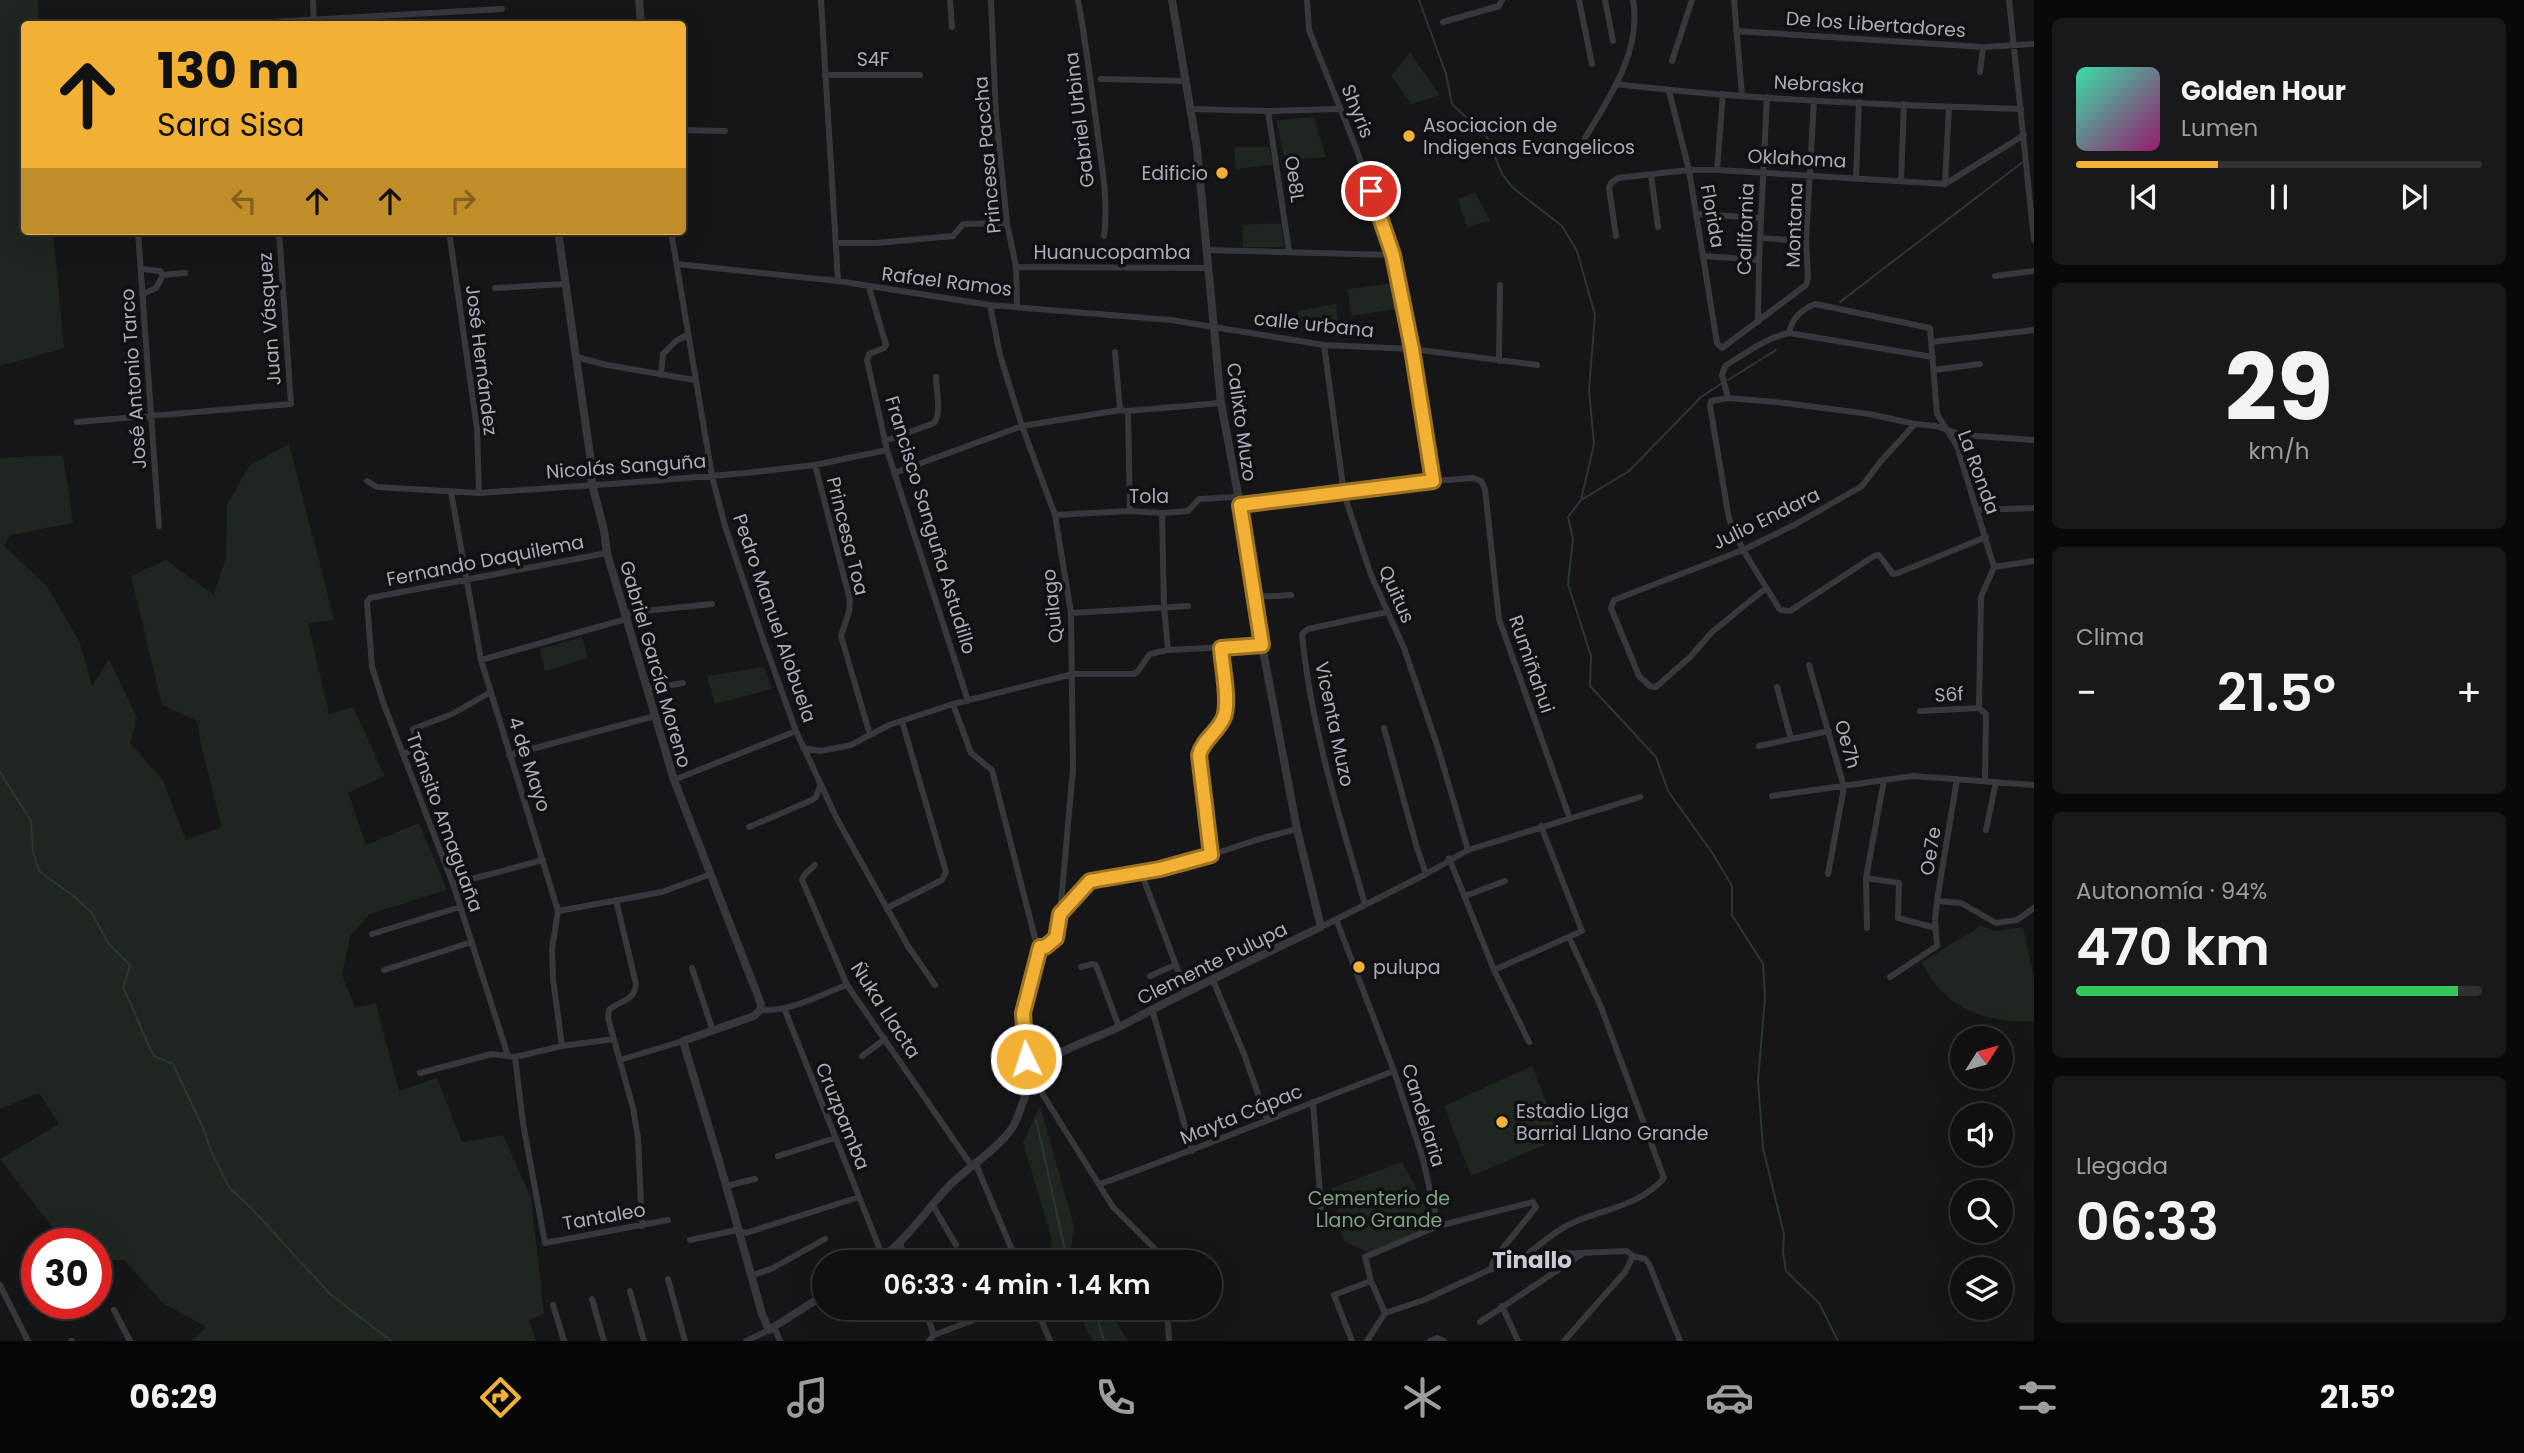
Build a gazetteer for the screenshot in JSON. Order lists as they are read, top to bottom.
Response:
{
  "streets": {
    "street": [
      "De los Libertadores",
      "S4F",
      "Nebraska",
      "Shyris",
      "Gabriel Urbina",
      "Princesa Paccha",
      "Oklahoma",
      "Oe8L",
      "Florida",
      "Montana",
      "California",
      "Huanucopamba",
      "Rafael Ramos",
      "Juan Vásquez",
      "calle urbana",
      "José Hernández",
      "José Antonio Tarco",
      "Calixto Muzo",
      "Nicolás Sanguña",
      "La Ronda",
      "Tola",
      "Julio Endara",
      "Francisco Sanguña Astudillo",
      "Princesa Toa",
      "Fernando Daquilema",
      "Quitus",
      "Quilago",
      "Pedro Manuel Alobuela",
      "Gabriel García Moreno",
      "Rumiñahui",
      "S6f",
      "Vicenta Muzo",
      "Oe7h",
      "4 de Mayo",
      "Tránsito Amaguaña",
      "Oe7e",
      "Clemente Pulupa",
      "Ñuka Llacta",
      "Mayta Cápac",
      "Candelaria",
      "Cruzpamba",
      "Tantaleo"
    ]
  },
  "crossings": [
    ["Nebraska", "Florida"],
    ["Nebraska", "Montana"],
    ["Nebraska", "California"],
    ["Shyris", "calle urbana"],
    ["Shyris", "Tola"],
    ["Princesa Paccha", "Huanucopamba"],
    ["Princesa Paccha", "Rafael Ramos"],
    ["Oklahoma", "Florida"],
    ["Oklahoma", "Montana"],
    ["Oklahoma", "California"],
    ["Florida", "Montana"],
    ["Montana", "California"],
    ["Huanucopamba", "Calixto Muzo"],
    ["Rafael Ramos", "calle urbana"],
    ["Rafael Ramos", "Calixto Muzo"],
    ["Rafael Ramos", "Francisco Sanguña Astudillo"],
    ["Rafael Ramos", "Quilago"],
    ["Rafael Ramos", "Pedro Manuel Alobuela"],
    ["Juan Vásquez", "José Antonio Tarco"],
    ["calle urbana", "Calixto Muzo"],
    ["calle urbana", "Quitus"],
    ["José Hernández", "Nicolás Sanguña"],
    ["Calixto Muzo", "Tola"],
    ["Calixto Muzo", "Clemente Pulupa"],
    ["Nicolás Sanguña", "Francisco Sanguña Astudillo"],
    ["Nicolás Sanguña", "Princesa Toa"],
    ["Nicolás Sanguña", "Pedro Manuel Alobuela"],
    ["Nicolás Sanguña", "Gabriel García Moreno"],
    ["Nicolás Sanguña", "4 de Mayo"],
    ["Tola", "Quitus"],
    ["Tola", "Quilago"],
    ["Tola", "Rumiñahui"],
    ["Fernando Daquilema", "Gabriel García Moreno"],
    ["Fernando Daquilema", "4 de Mayo"],
    ["Fernando Daquilema", "Tránsito Amaguaña"],
    ["Quitus", "Vicenta Muzo"],
    ["Quitus", "Clemente Pulupa"],
    ["Rumiñahui", "Clemente Pulupa"],
    ["Vicenta Muzo", "Clemente Pulupa"],
    ["Tránsito Amaguaña", "Tantaleo"],
    ["Clemente Pulupa", "Candelaria"],
    ["Mayta Cápac", "Candelaria"]
  ],
  "districts": ["Tinallo"],
  "parks": ["Cementerio de Llano Grande"],
  "places": [
    "Asociacion de Indigenas Evangelicos",
    "Edificio",
    "pulupa",
    "Estadio Liga Barrial Llano Grande"
  ],
  "north": "top right",
  "page": {
    "turn": ["130 m", "Sara Sisa"],
    "song": ["Golden Hour", "Lumen"],
    "tile": [
      ["29", "km/h"],
      "Clima",
      ["Autonomía · 94%", "470 km"],
      ["Llegada", "06:33"]
    ],
    "heat": ["−", "21.5°", "+"],
    "limit": "30",
    "trip": "06:33 · 4 min · 1.4 km",
    "tabs": ["06:29", "21.5°"]
  }
}
